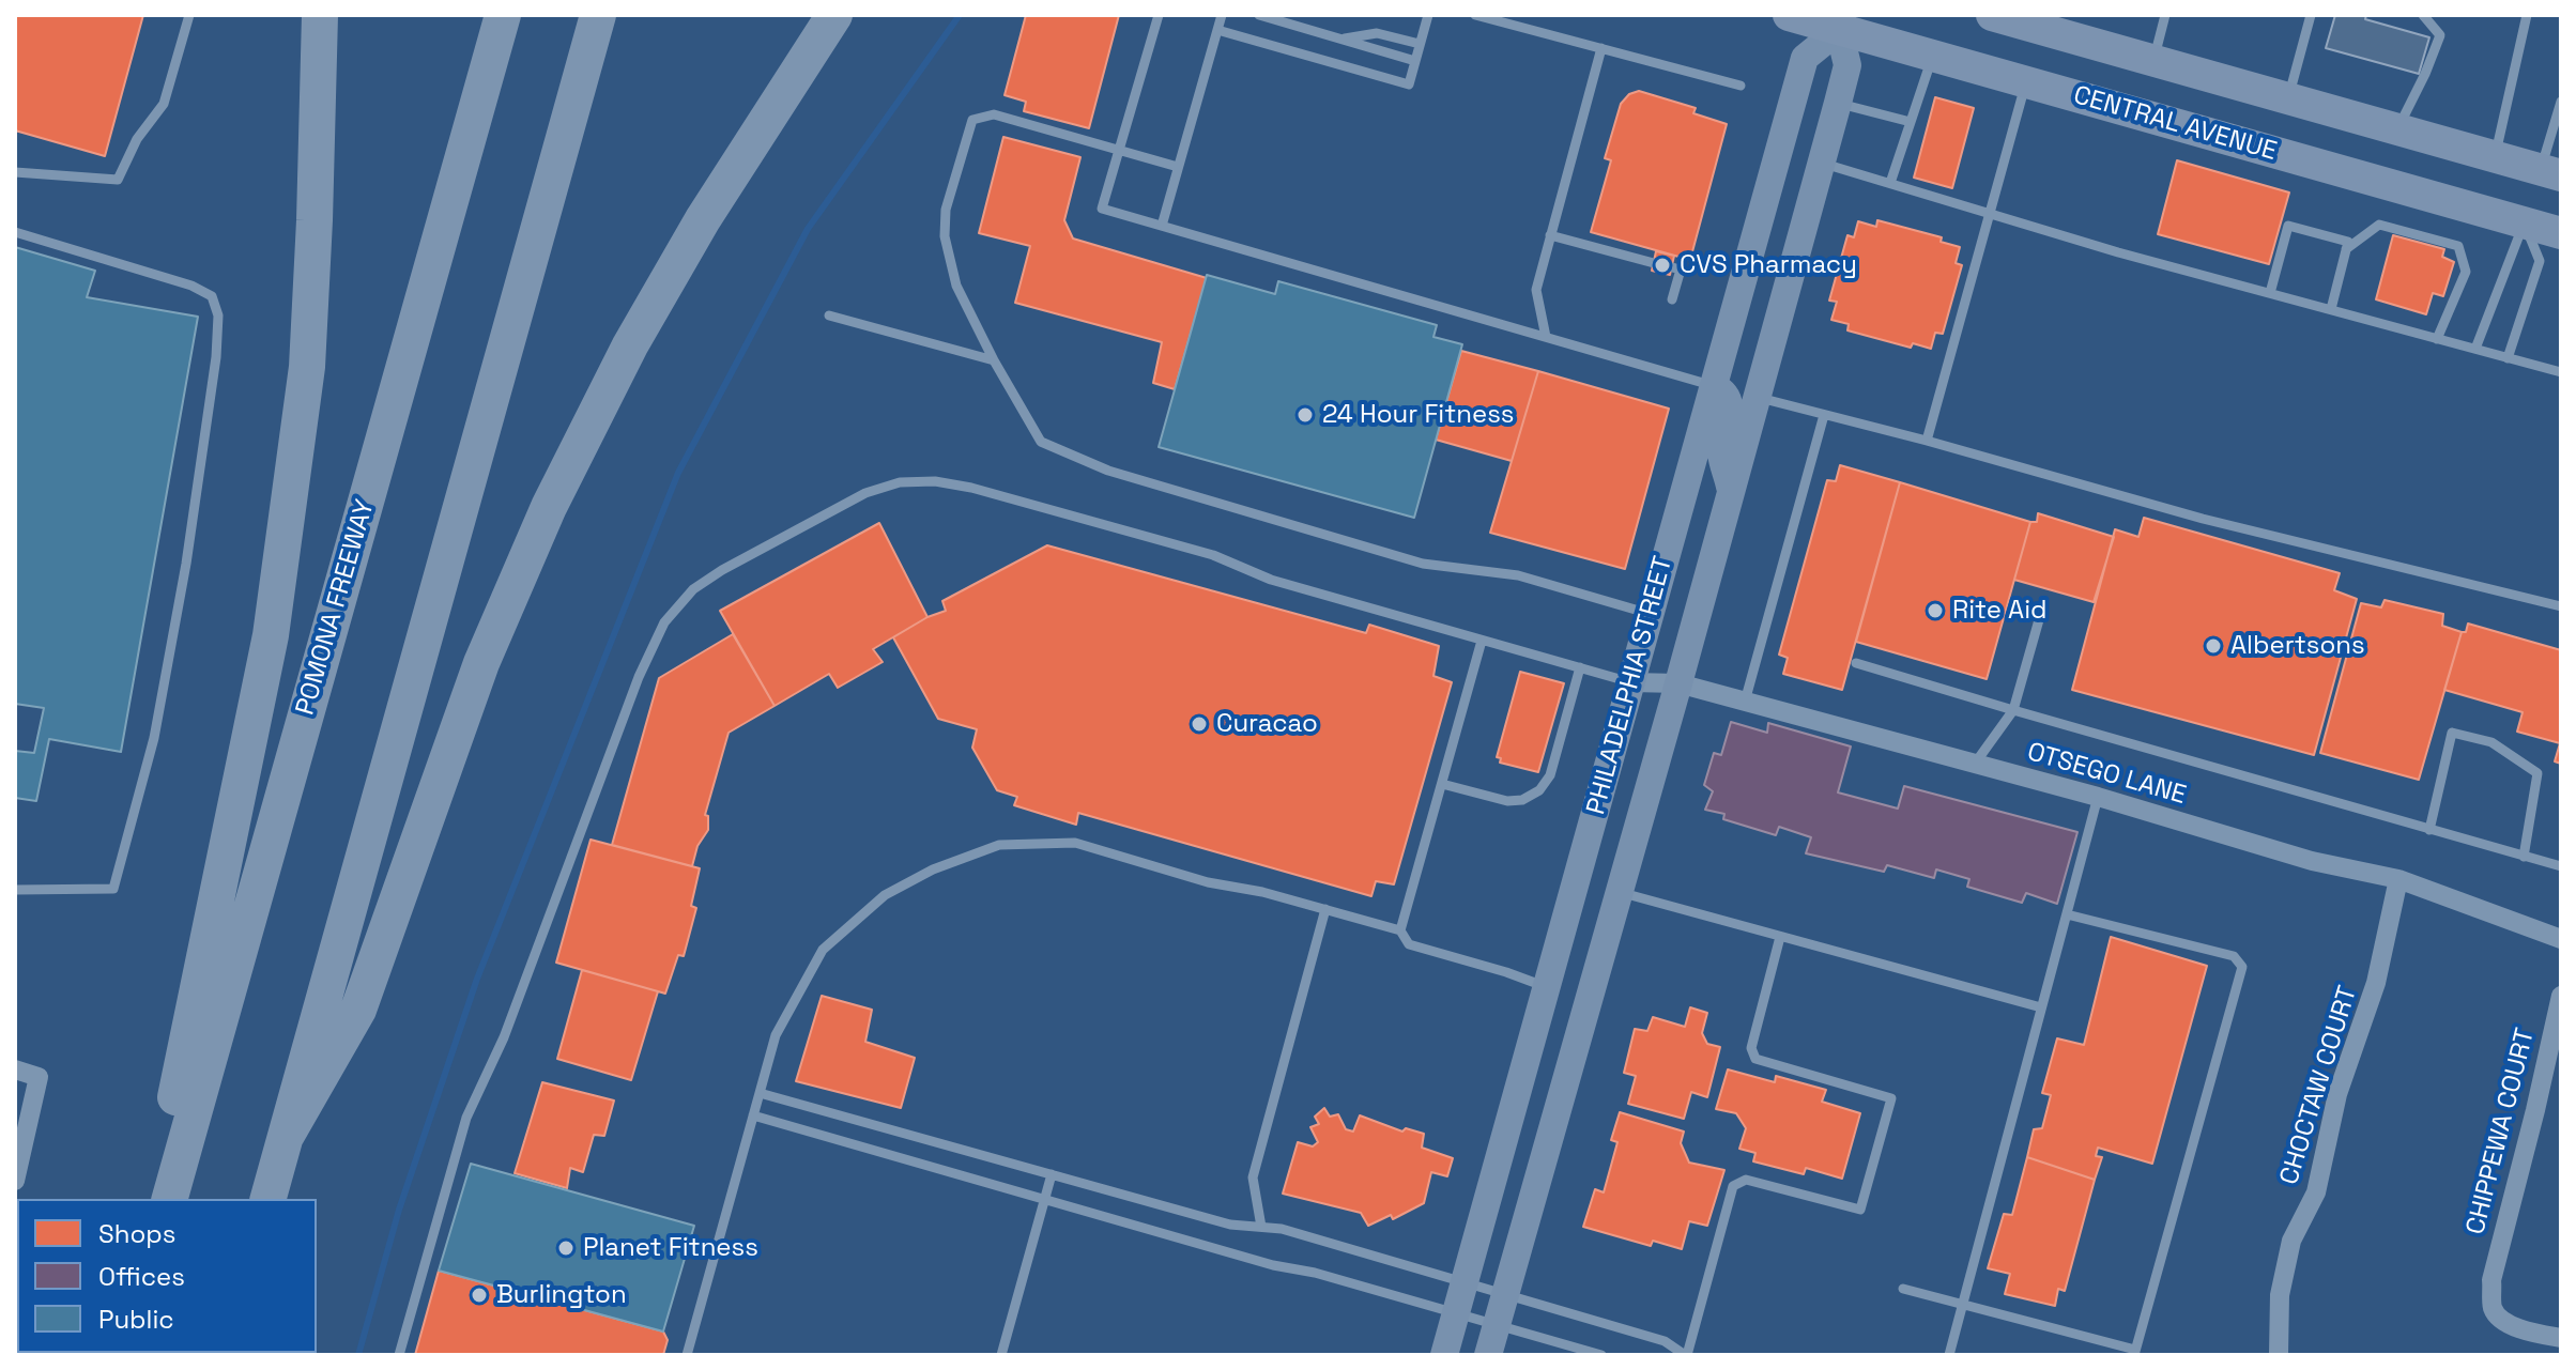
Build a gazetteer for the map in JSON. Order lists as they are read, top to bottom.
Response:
{
  "streets": {
    "highway": ["POMONA FREEWAY"],
    "main road": ["CENTRAL AVENUE", "PHILADELPHIA STREET"],
    "street": ["OTSEGO LANE", "CHOCTAW COURT", "CHIPPEWA COURT"]
  },
  "crossings": [
    ["CENTRAL AVENUE", "PHILADELPHIA STREET"],
    ["PHILADELPHIA STREET", "OTSEGO LANE"],
    ["OTSEGO LANE", "CHOCTAW COURT"]
  ],
  "places": [
    "CVS Pharmacy",
    "24 Hour Fitness",
    "Rite Aid",
    "Albertsons",
    "Curacao",
    "Planet Fitness",
    "Burlington"
  ],
  "legend": ["Shops", "Offices", "Public"]
}
